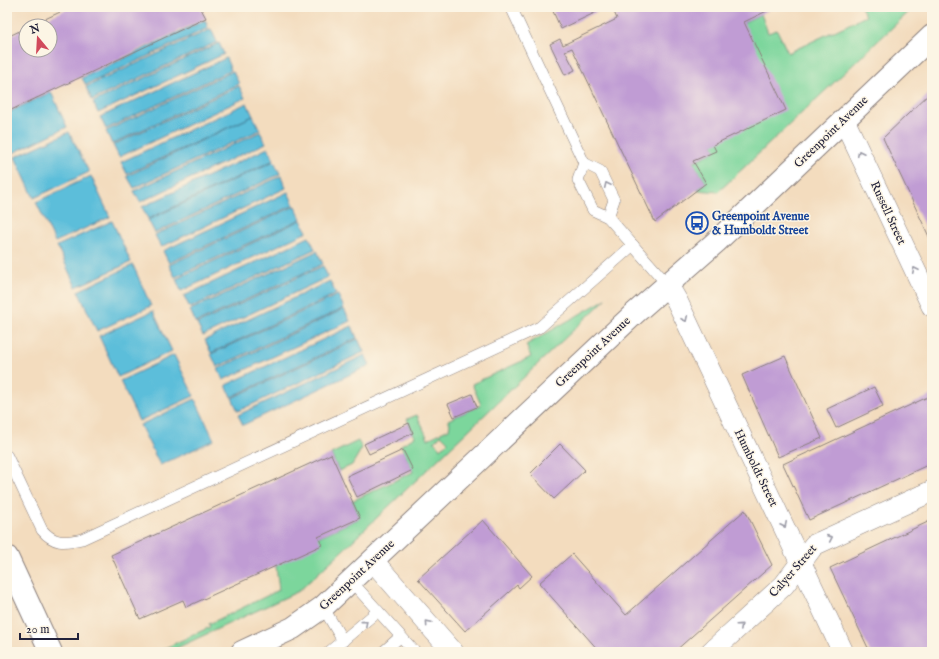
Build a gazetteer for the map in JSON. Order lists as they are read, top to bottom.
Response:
{
  "streets": {
    "main road": ["Greenpoint Avenue"],
    "street": ["Russell Street", "Humboldt Street", "Calyer Street"]
  },
  "crossings": [
    ["Greenpoint Avenue", "Russell Street"],
    ["Greenpoint Avenue", "Humboldt Street"],
    ["Humboldt Street", "Calyer Street"]
  ],
  "one_way": ["Russell Street", "Humboldt Street", "Calyer Street"],
  "places": {
    "bus stop": ["Greenpoint Avenue & Humboldt Street"]
  },
  "scale_bar": "20 m",
  "north": "top"
}
